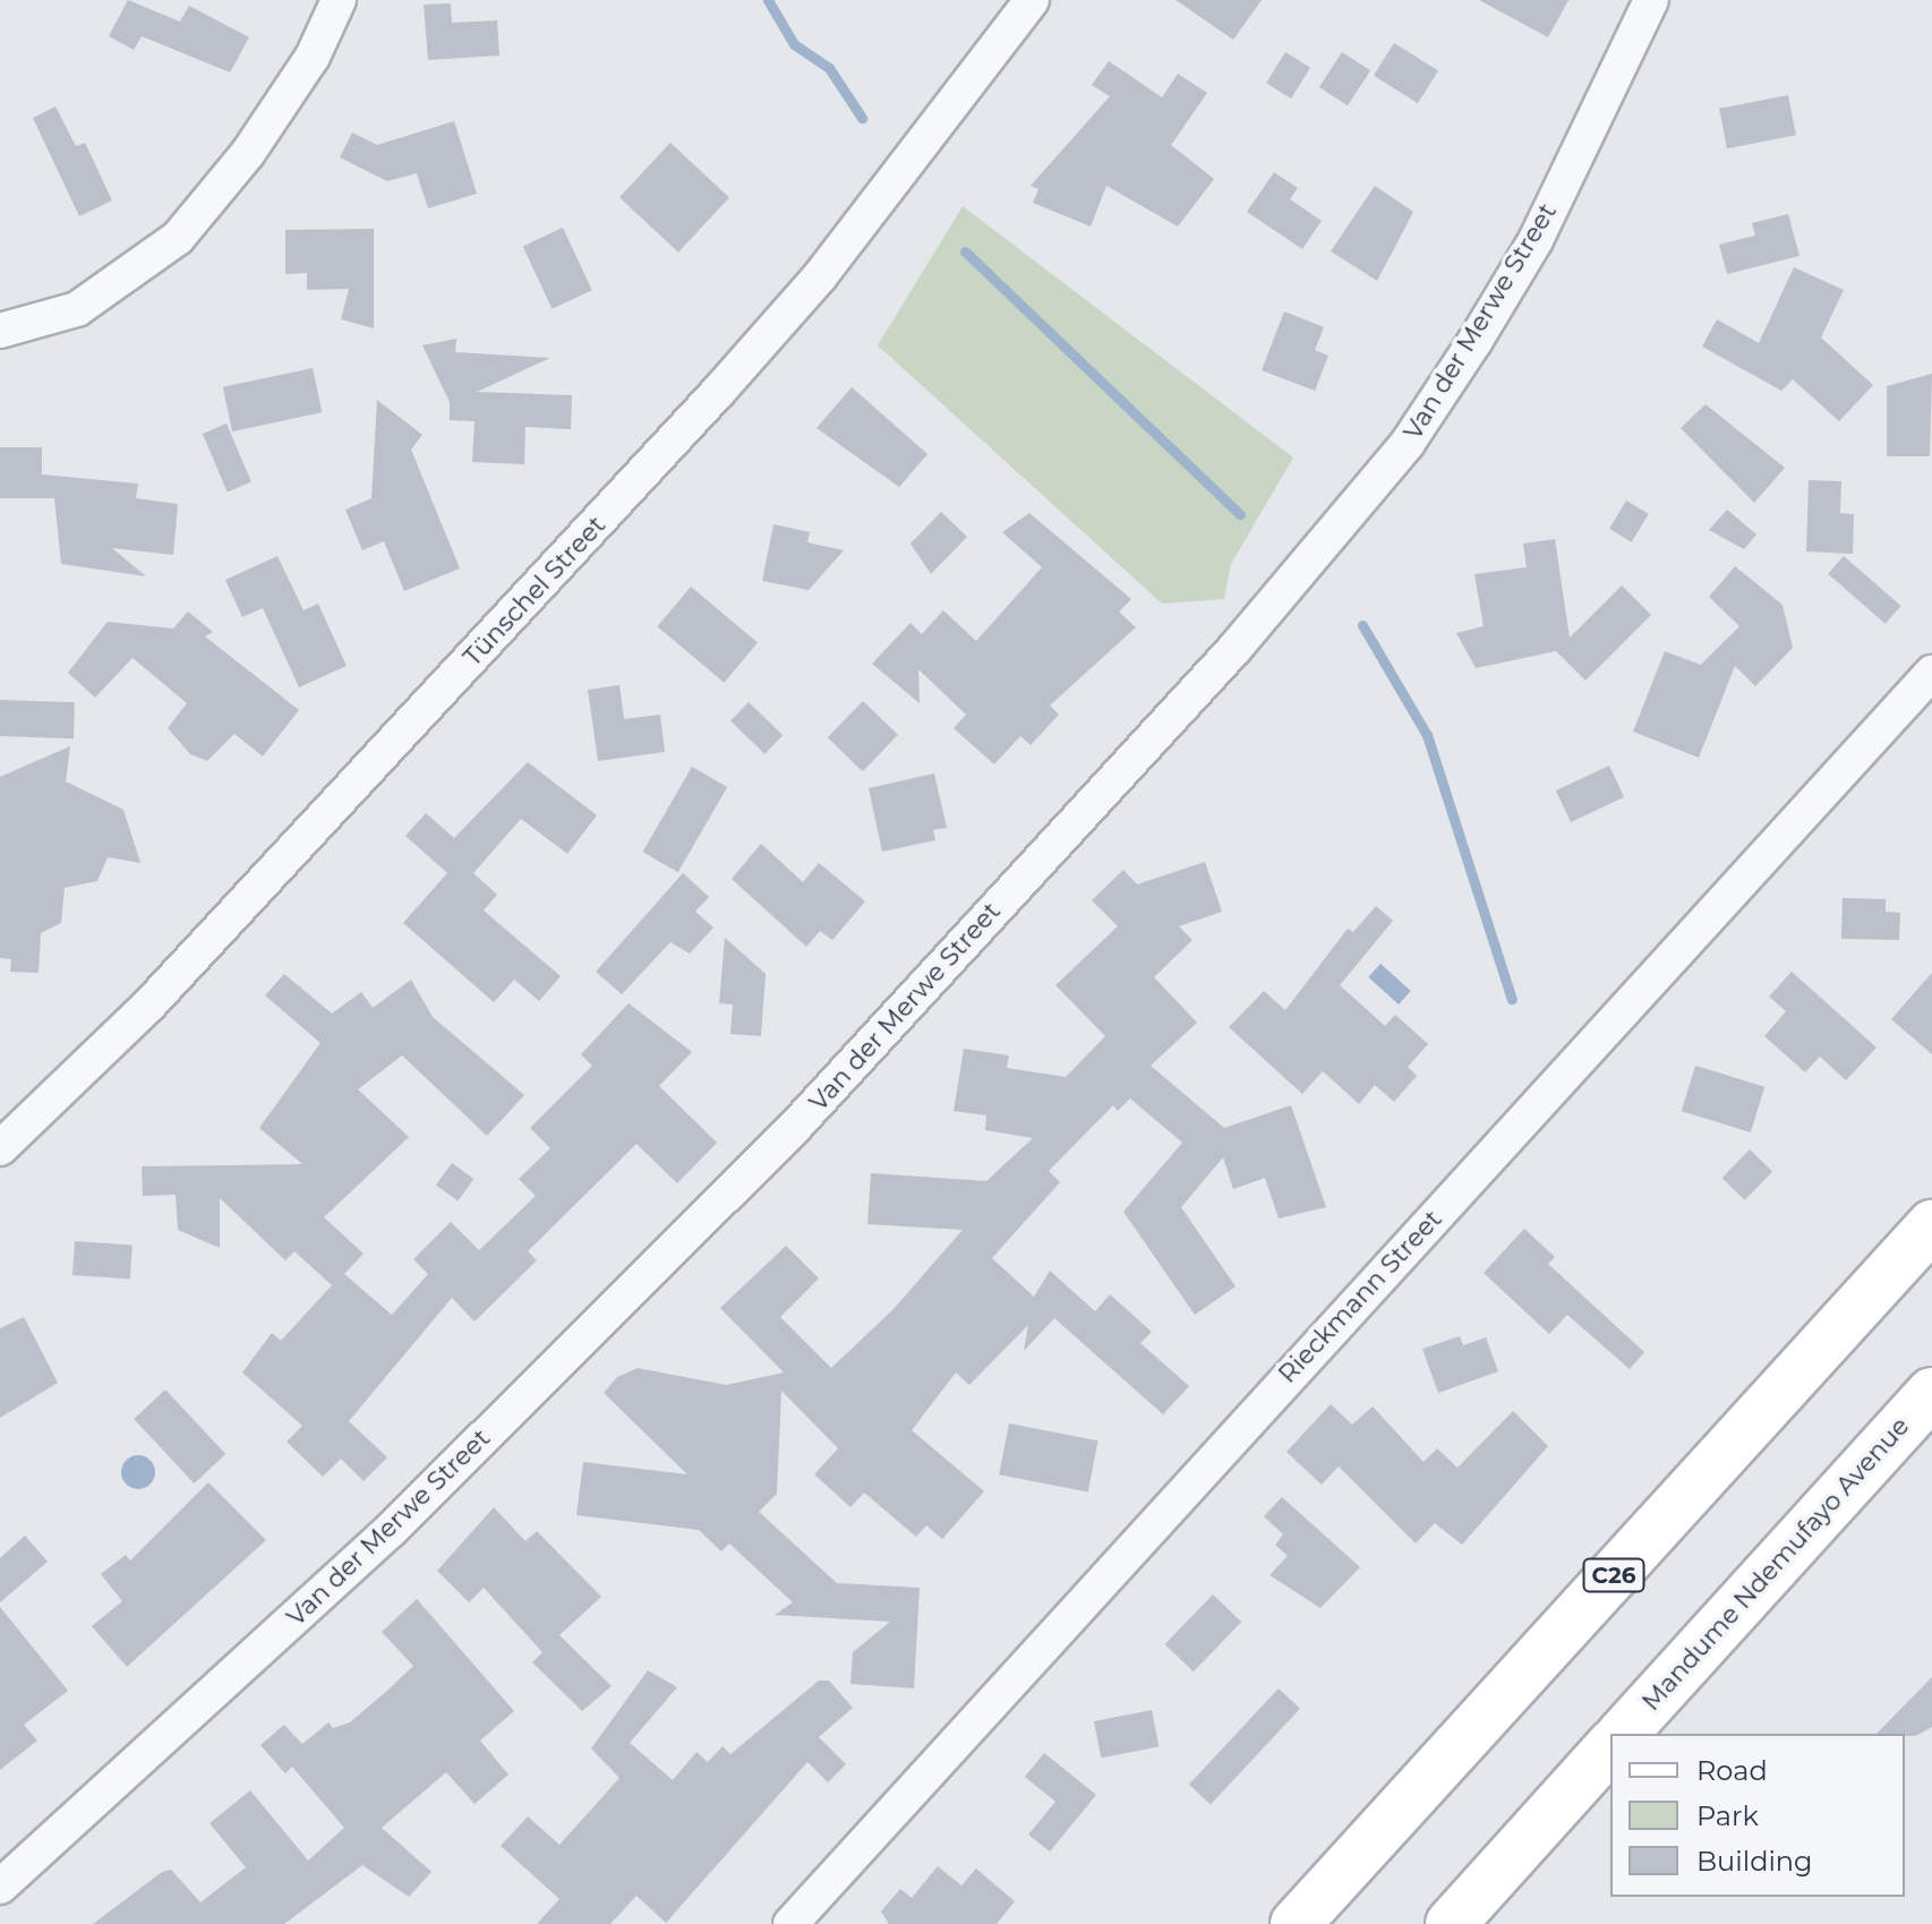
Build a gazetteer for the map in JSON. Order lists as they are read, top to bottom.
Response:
{
  "streets": {
    "main road": ["Mandume Ndemufayo Avenue", "C26"],
    "street": ["Van der Merwe Street", "Tünschel Street", "Rieckmann Street"]
  },
  "legend": ["Road", "Park", "Building"]
}
